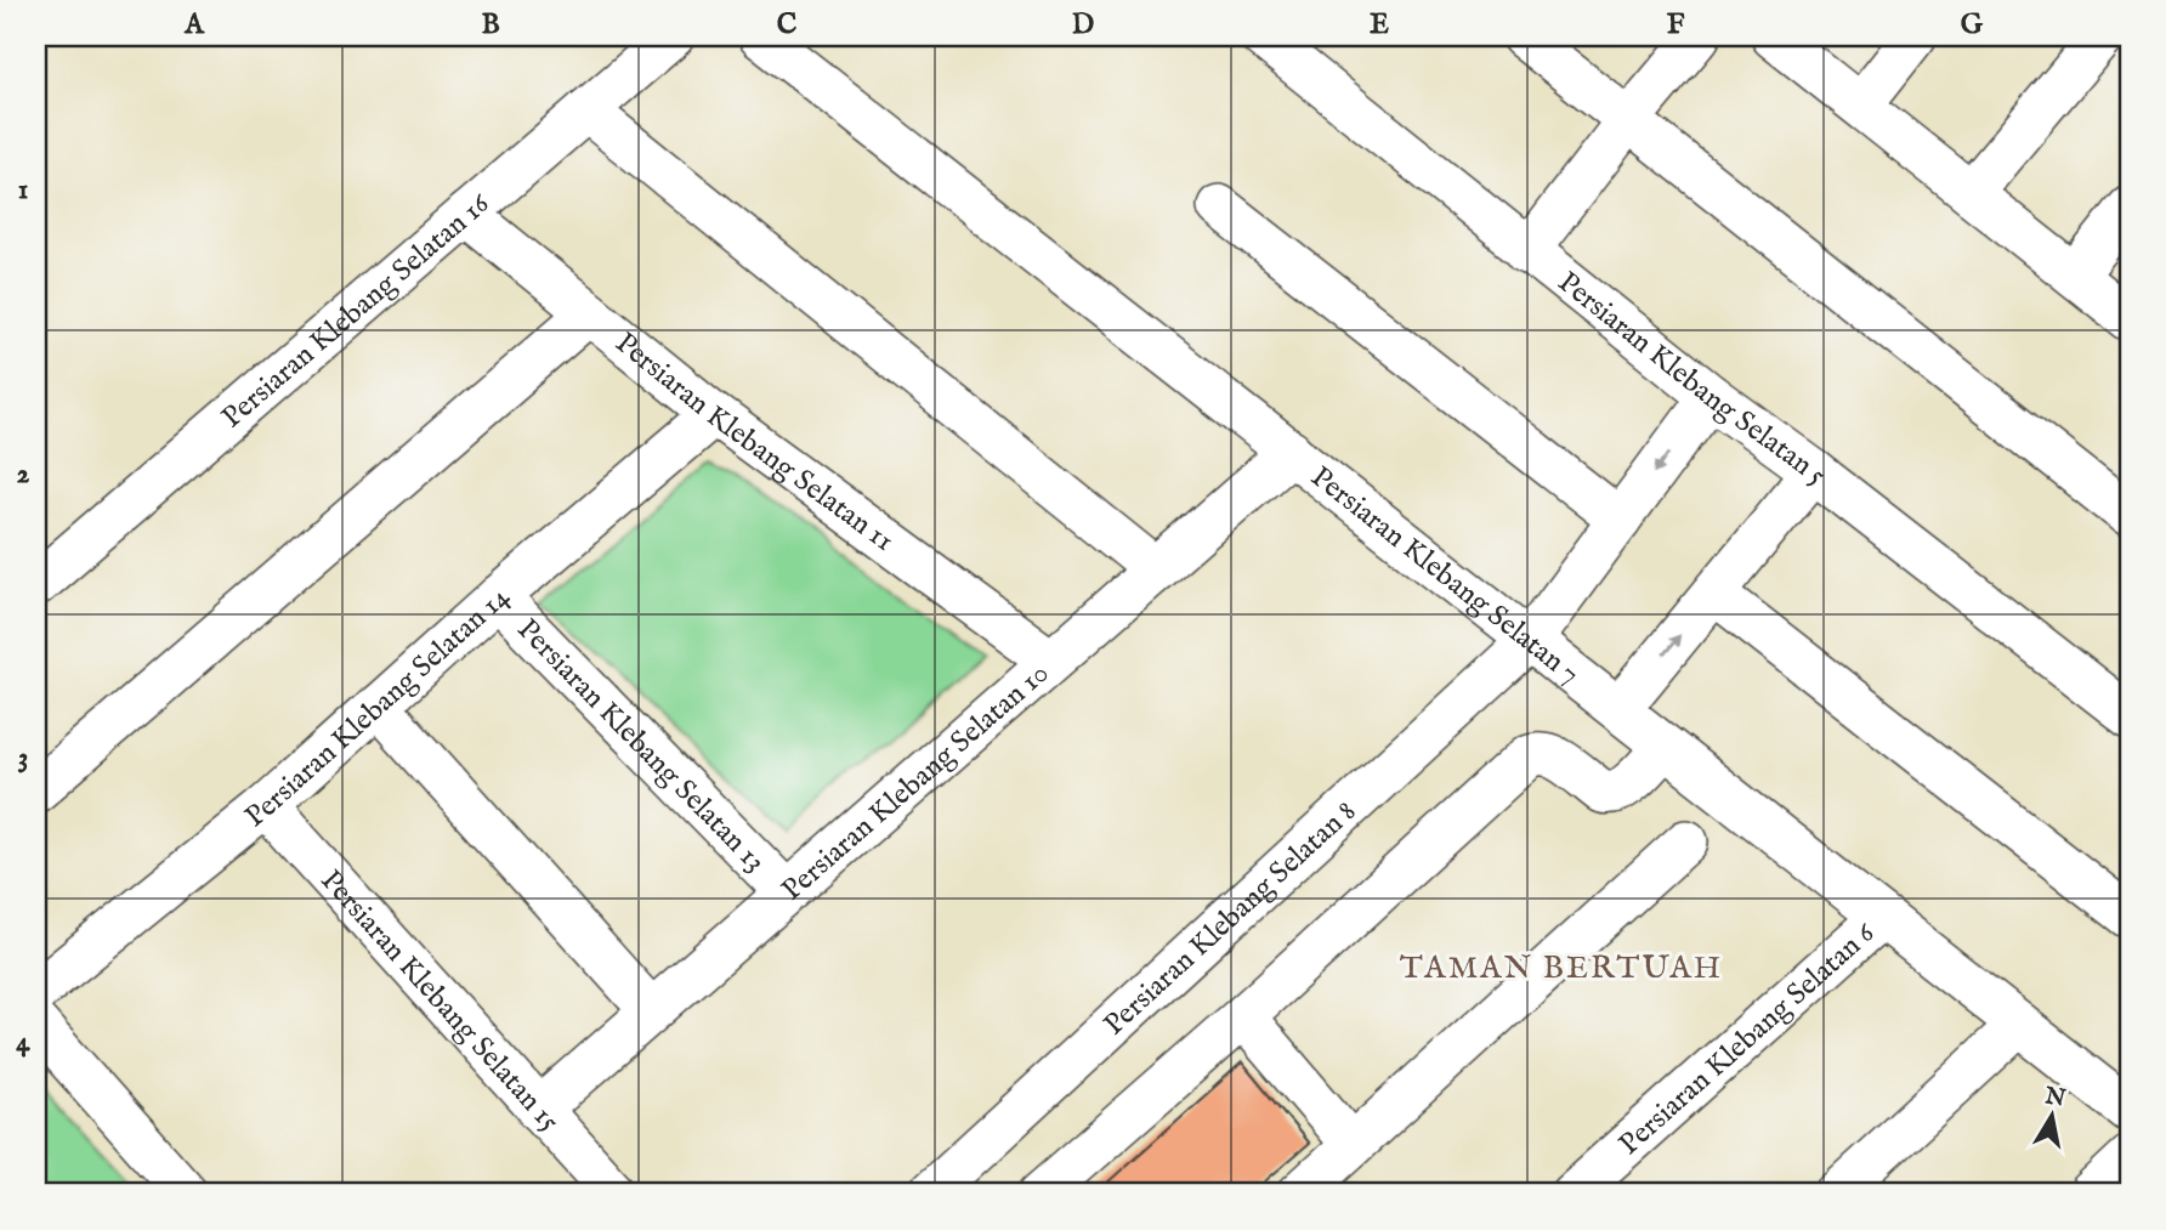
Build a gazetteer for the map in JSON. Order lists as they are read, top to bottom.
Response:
{
  "streets": {
    "street": [
      "Persiaran Klebang Selatan 16",
      "Persiaran Klebang Selatan 5",
      "Persiaran Klebang Selatan 11",
      "Persiaran Klebang Selatan 7",
      "Persiaran Klebang Selatan 14",
      "Persiaran Klebang Selatan 13",
      "Persiaran Klebang Selatan 10",
      "Persiaran Klebang Selatan 8",
      "Persiaran Klebang Selatan 15",
      "Persiaran Klebang Selatan 6"
    ]
  },
  "crossings": [
    ["Persiaran Klebang Selatan 16", "Persiaran Klebang Selatan 11"],
    ["Persiaran Klebang Selatan 5", "Persiaran Klebang Selatan 8"],
    ["Persiaran Klebang Selatan 11", "Persiaran Klebang Selatan 14"],
    ["Persiaran Klebang Selatan 11", "Persiaran Klebang Selatan 10"],
    ["Persiaran Klebang Selatan 7", "Persiaran Klebang Selatan 10"],
    ["Persiaran Klebang Selatan 7", "Persiaran Klebang Selatan 8"],
    ["Persiaran Klebang Selatan 7", "Persiaran Klebang Selatan 6"],
    ["Persiaran Klebang Selatan 14", "Persiaran Klebang Selatan 13"],
    ["Persiaran Klebang Selatan 14", "Persiaran Klebang Selatan 15"],
    ["Persiaran Klebang Selatan 13", "Persiaran Klebang Selatan 10"],
    ["Persiaran Klebang Selatan 10", "Persiaran Klebang Selatan 15"]
  ],
  "districts": ["TAMAN BERTUAH"],
  "north": "top",
  "grid": {
    "columns": [
      "A",
      "B",
      "C",
      "D",
      "E",
      "F",
      "G"
    ],
    "rows": [
      "1",
      "2",
      "3",
      "4"
    ]
  }
}
